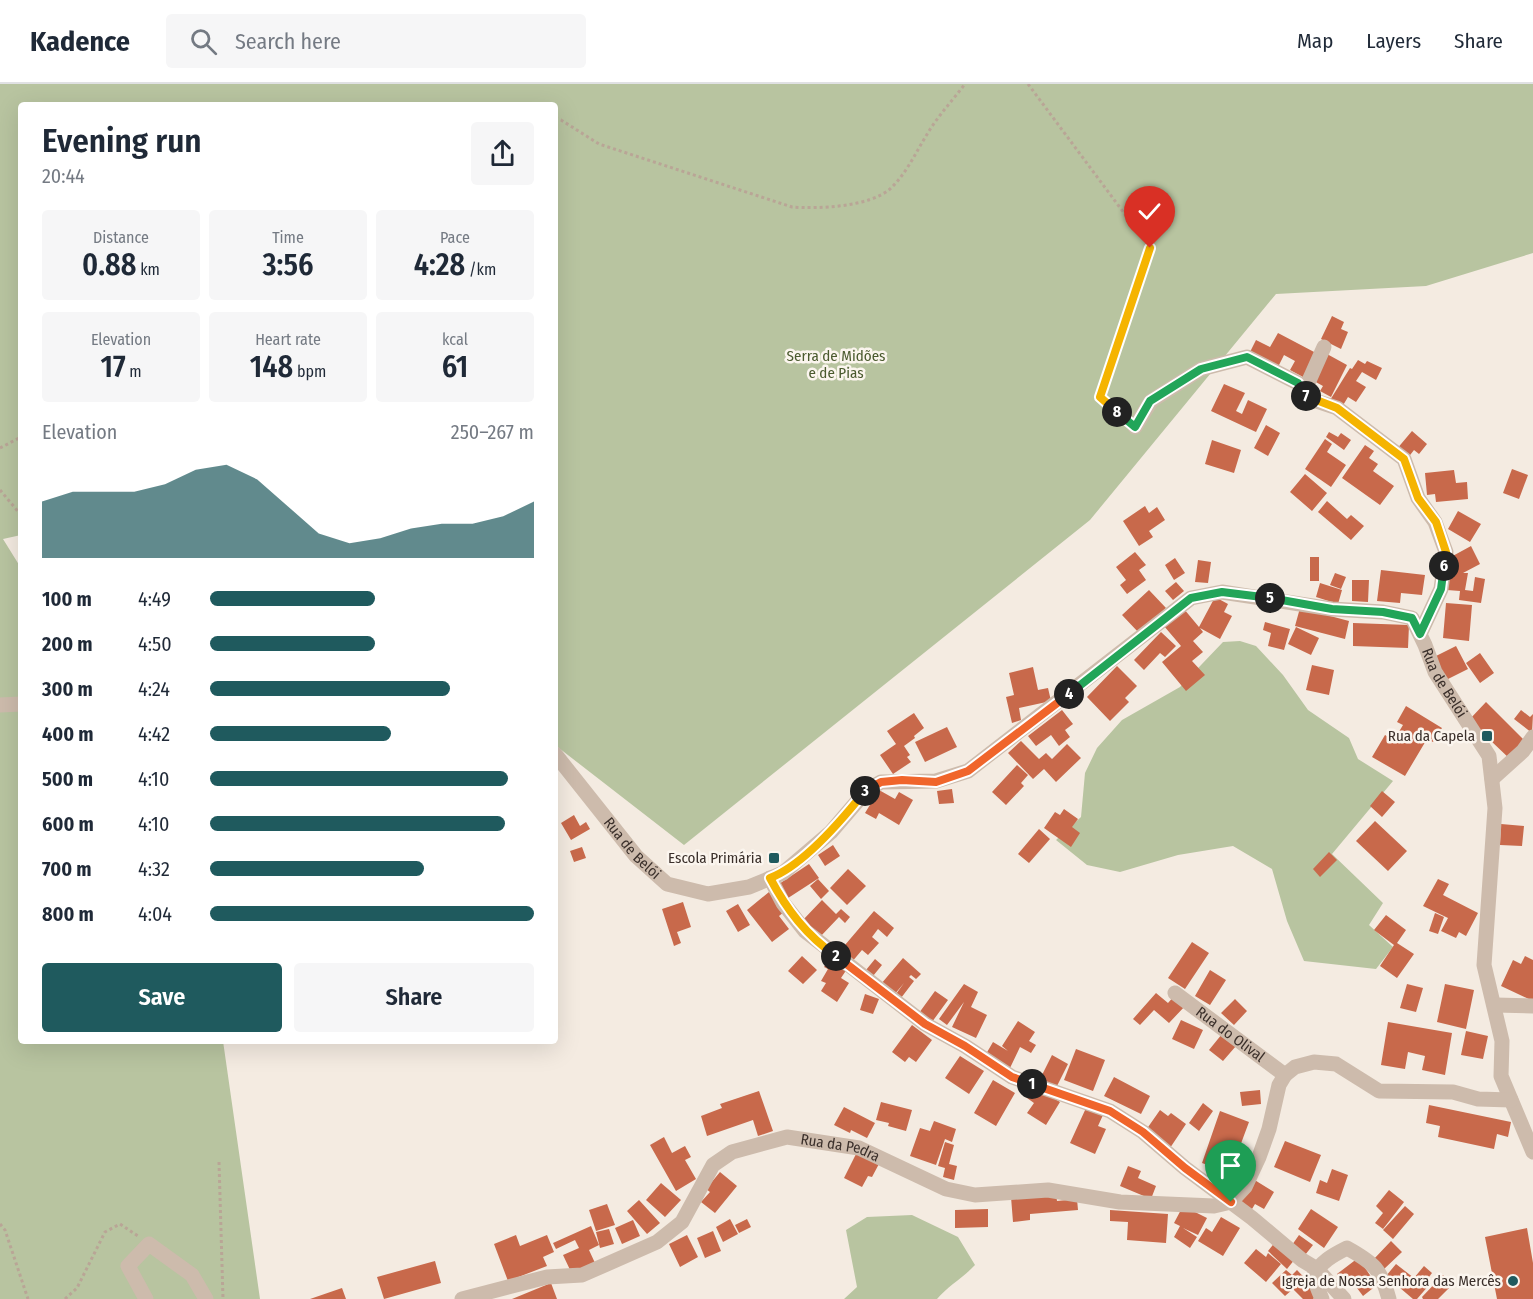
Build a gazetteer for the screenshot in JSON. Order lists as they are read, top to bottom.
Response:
{
  "streets": {
    "street": ["Rua de Belói", "Rua do Olival", "Rua da Pedra"]
  },
  "parks": ["Serra de Midões e de Pias"],
  "places": {
    "transit": ["Rua da Capela", "Escola Primária"],
    "other": ["Igreja de Nossa Senhora das Mercês"]
  },
  "page": {
    "header": "Kadence",
    "search": "Search here",
    "nav": ["Map", "Layers", "Share"],
    "heading": ["Evening run", "20:44"],
    "stats": [
      ["Distance", "0.88 km"],
      ["Time", "3:56"],
      ["Pace", "4:28 /km"],
      ["Elevation", "17 m"],
      ["Heart rate", "148 bpm"],
      ["kcal", "61"]
    ],
    "pins": [
      "7",
      "8",
      "6",
      "5",
      "4",
      "3",
      "2",
      "1"
    ],
    "chart": ["Elevation", "250–267 m"],
    "list": [
      {
        "name": "100 m",
        "note": "4:49"
      },
      {
        "name": "200 m",
        "note": "4:50"
      },
      {
        "name": "300 m",
        "note": "4:24"
      },
      {
        "name": "400 m",
        "note": "4:42"
      },
      {
        "name": "500 m",
        "note": "4:10"
      },
      {
        "name": "600 m",
        "note": "4:10"
      },
      {
        "name": "700 m",
        "note": "4:32"
      },
      {
        "name": "800 m",
        "note": "4:04"
      }
    ],
    "buttons": ["Save", "Share"]
  }
}
